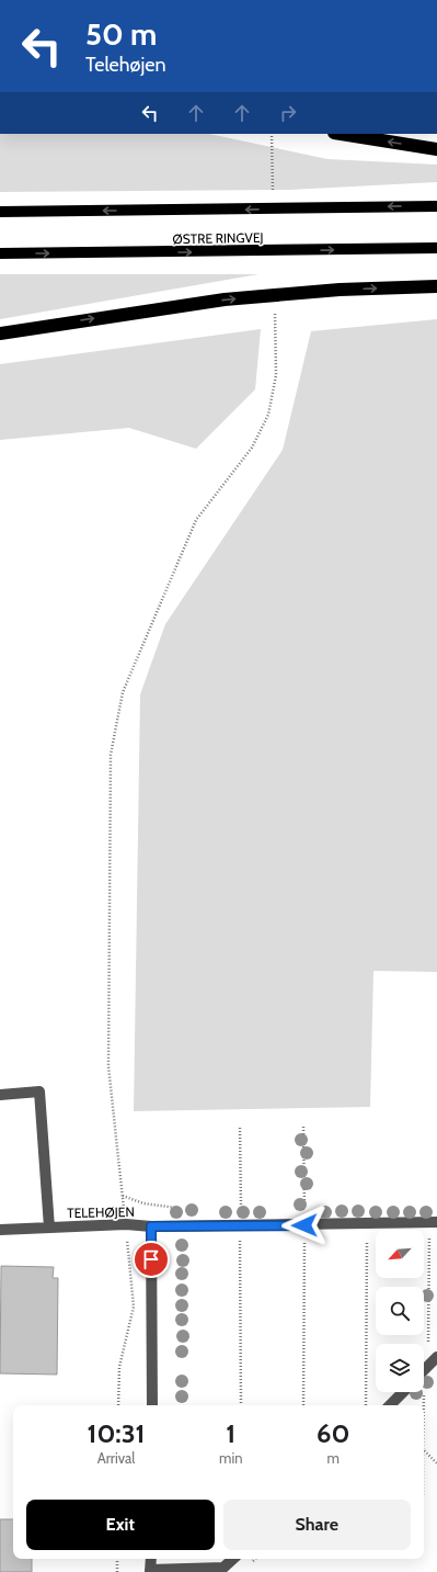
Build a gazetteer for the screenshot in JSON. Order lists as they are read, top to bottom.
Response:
{
  "streets": {
    "main road": ["ØSTRE RINGVEJ"],
    "street": ["TELEHØJEN"]
  },
  "north": "bottom left",
  "page": {
    "turn": ["50 m", "Telehøjen"],
    "eta": [
      "10:31",
      "Arrival",
      "1",
      "min",
      "60",
      "m"
    ],
    "buttons": ["Exit", "Share"]
  }
}
